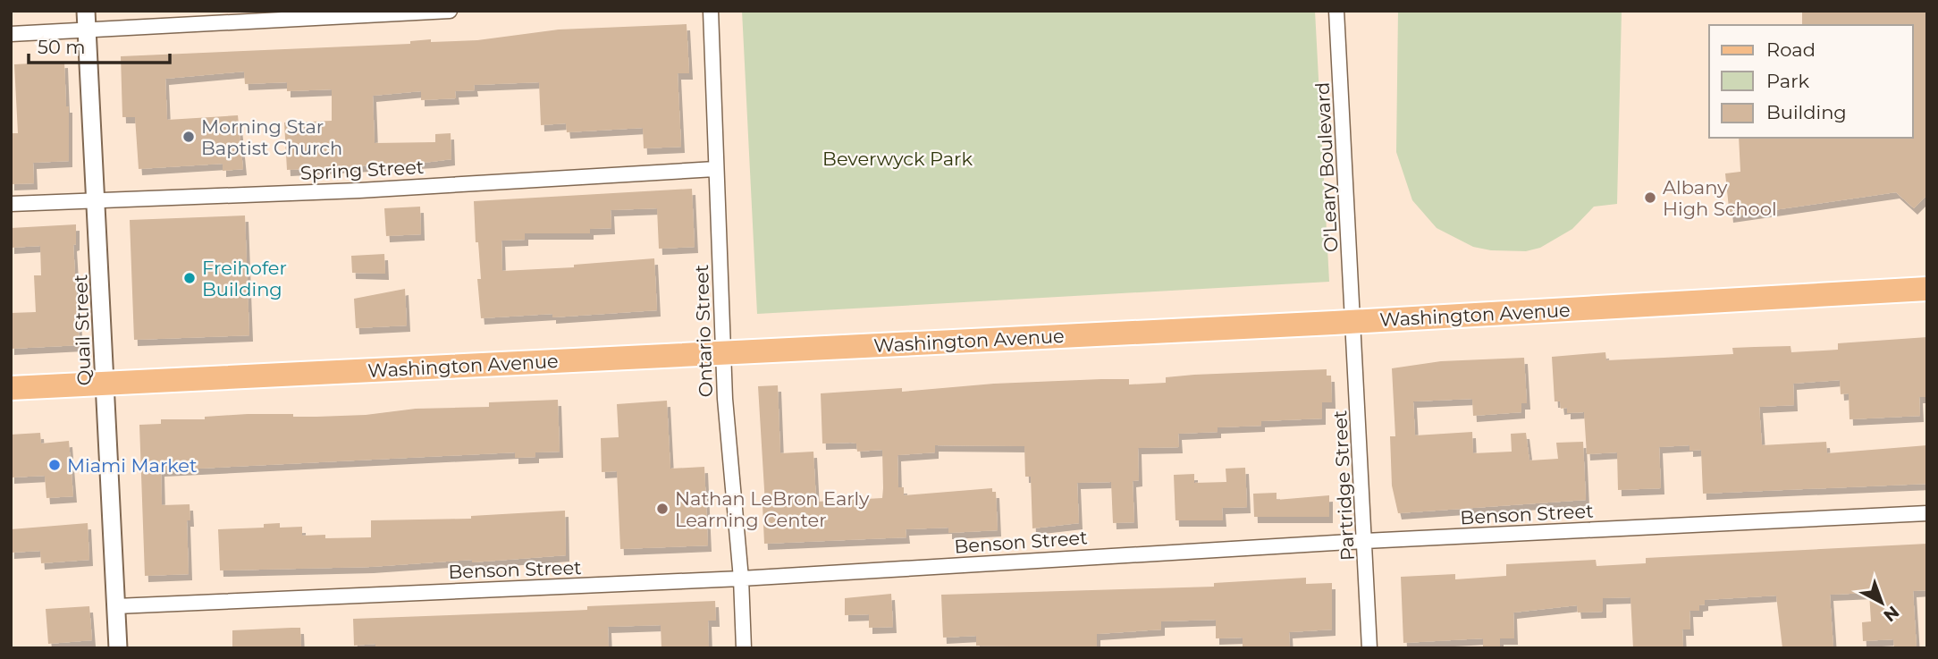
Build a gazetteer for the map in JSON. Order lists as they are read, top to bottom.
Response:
{
  "streets": {
    "main road": ["Washington Avenue"],
    "street": [
      "O'Leary Boulevard",
      "Spring Street",
      "Quail Street",
      "Ontario Street",
      "Partridge Street",
      "Benson Street"
    ]
  },
  "crossings": [
    ["O'Leary Boulevard", "Washington Avenue"],
    ["O'Leary Boulevard", "Partridge Street"],
    ["Spring Street", "Quail Street"],
    ["Spring Street", "Ontario Street"],
    ["Washington Avenue", "Quail Street"],
    ["Washington Avenue", "Ontario Street"],
    ["Washington Avenue", "Partridge Street"],
    ["Quail Street", "Benson Street"],
    ["Ontario Street", "Benson Street"],
    ["Partridge Street", "Benson Street"]
  ],
  "parks": ["Beverwyck Park"],
  "places": [
    "Morning Star Baptist Church",
    "Albany High School",
    "Freihofer Building",
    "Miami Market",
    "Nathan LeBron Early Learning Center"
  ],
  "legend": ["Road", "Park", "Building"],
  "scale_bar": "50 m",
  "north": "bottom right"
}
